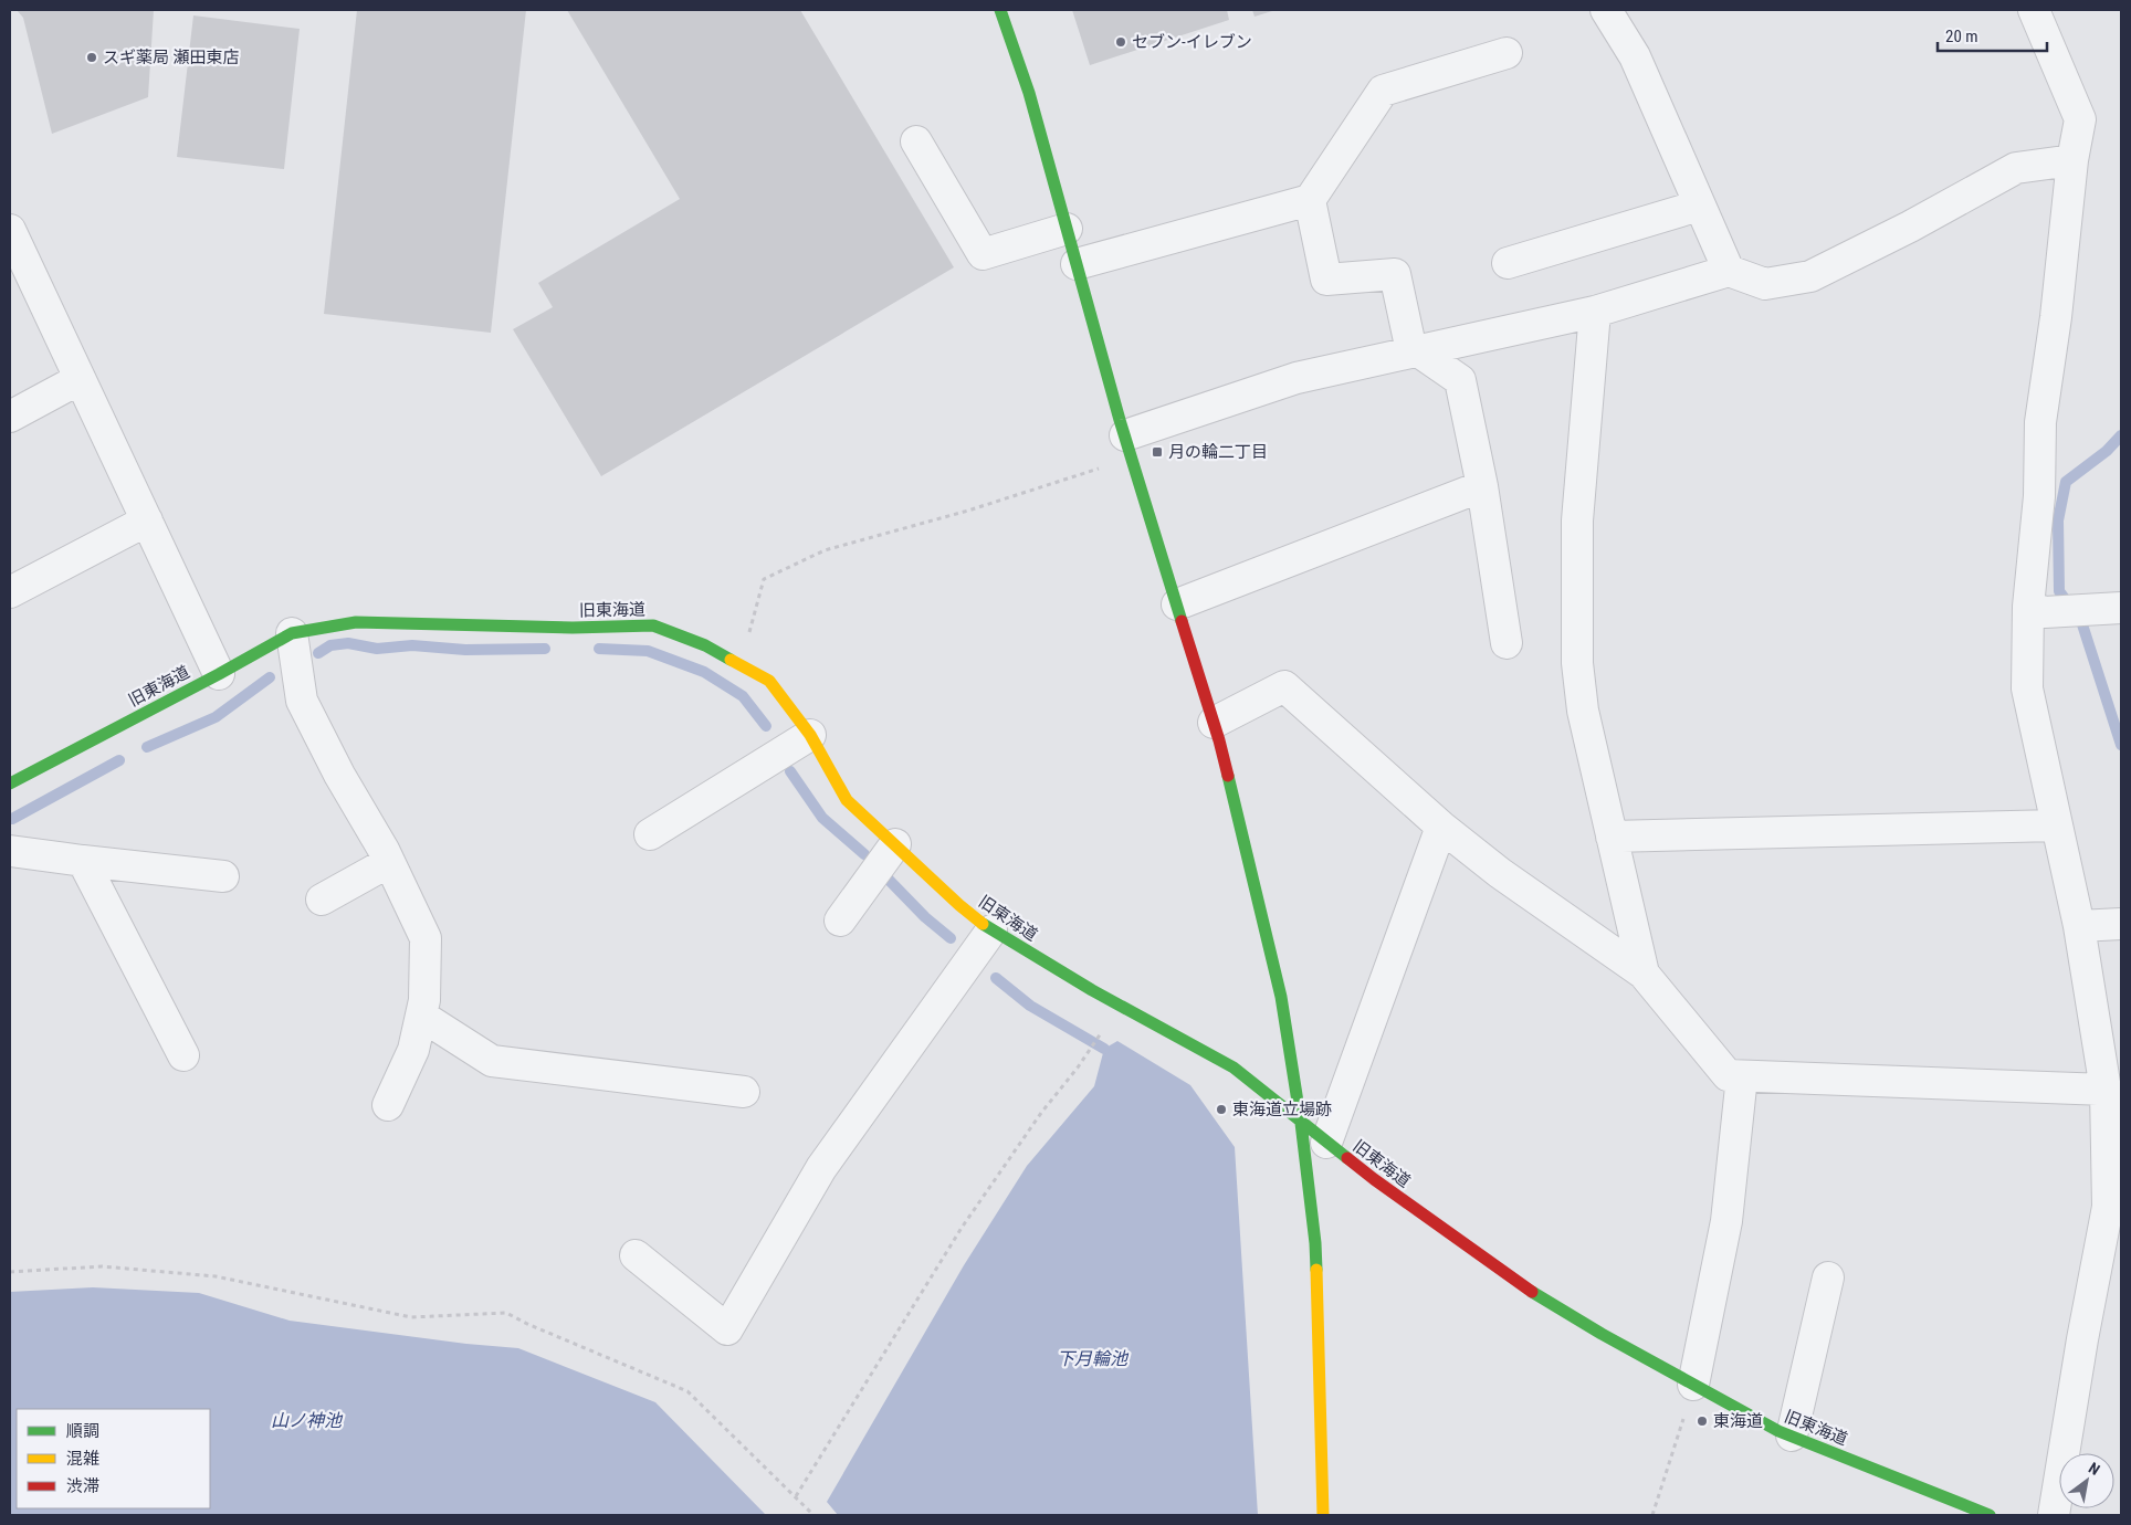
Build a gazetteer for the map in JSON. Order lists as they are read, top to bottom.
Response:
{
  "streets": {
    "street": ["旧東海道"]
  },
  "water": ["下月輪池", "山ノ神池"],
  "places": {
    "other": [
      "セブン-イレブン",
      "スギ薬局 瀬田東店",
      "東海道立場跡",
      "東海道"
    ],
    "transit": ["月の輪二丁目"]
  },
  "legend": ["順調", "混雑", "渋滞"],
  "scale_bar": "20 m",
  "north": "top right"
}
